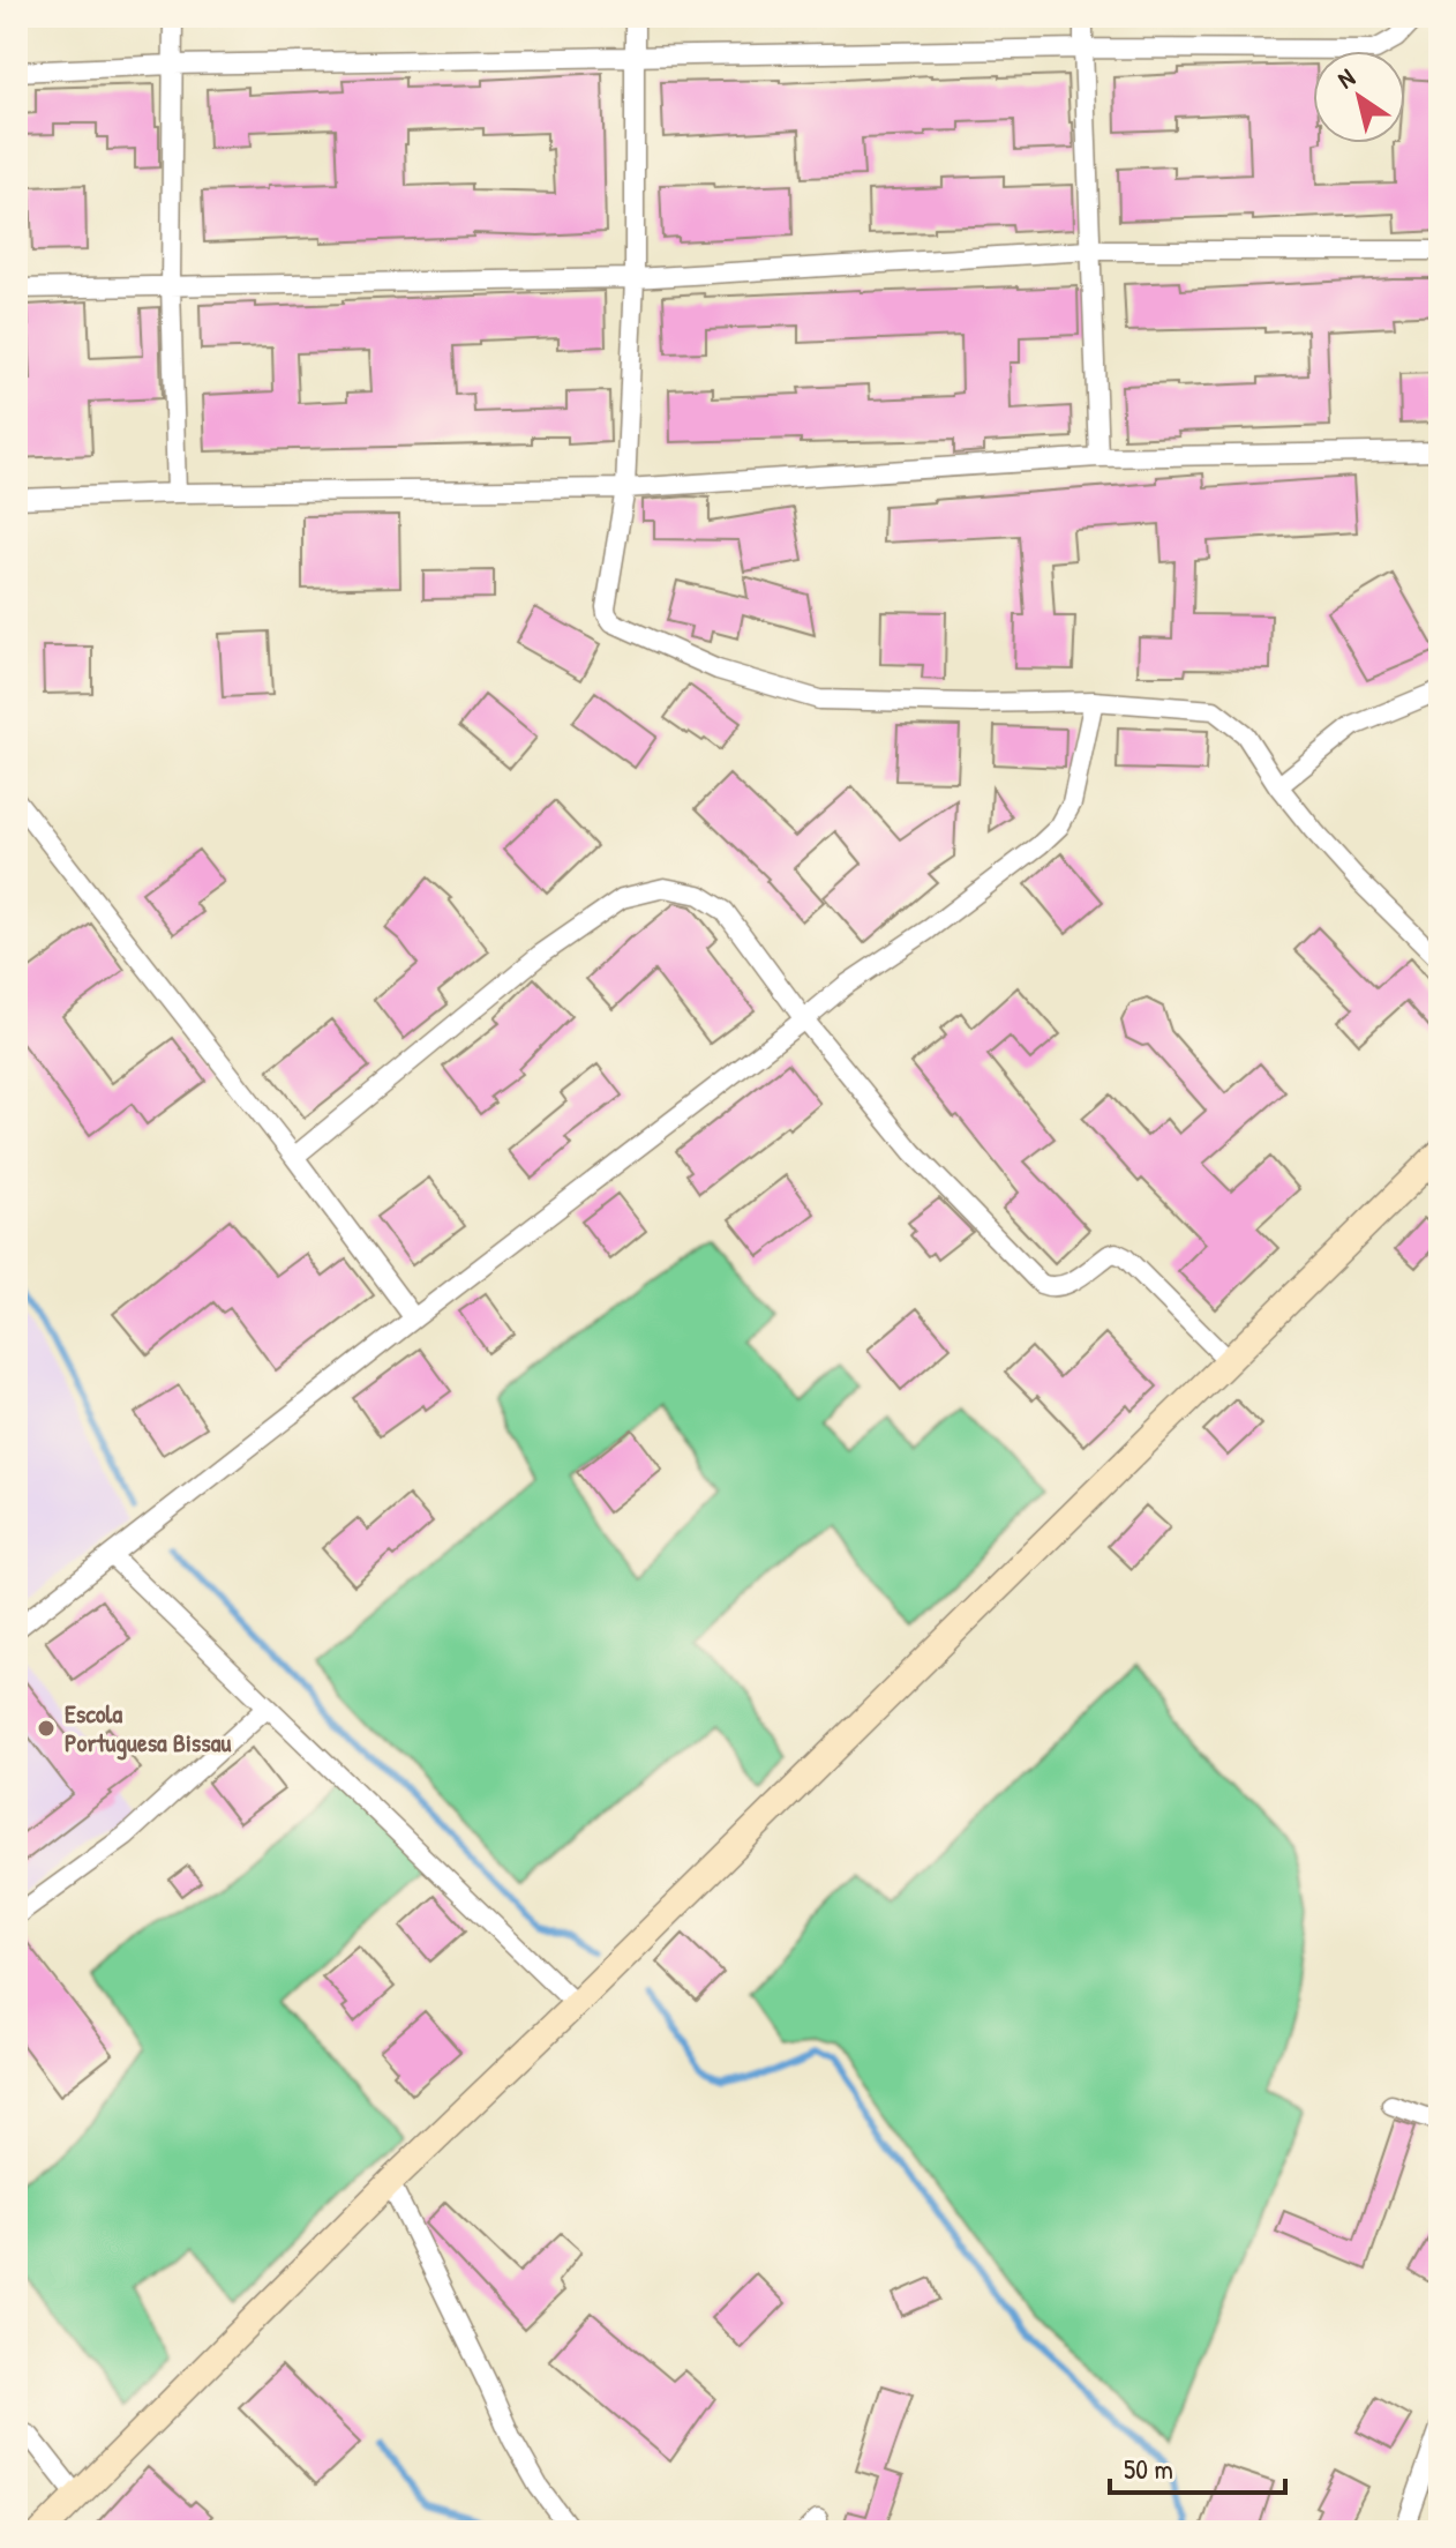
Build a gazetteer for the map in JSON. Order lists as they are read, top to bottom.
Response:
{
  "places": ["Escola Portuguesa Bissau"],
  "scale_bar": "50 m",
  "north": "top left"
}
